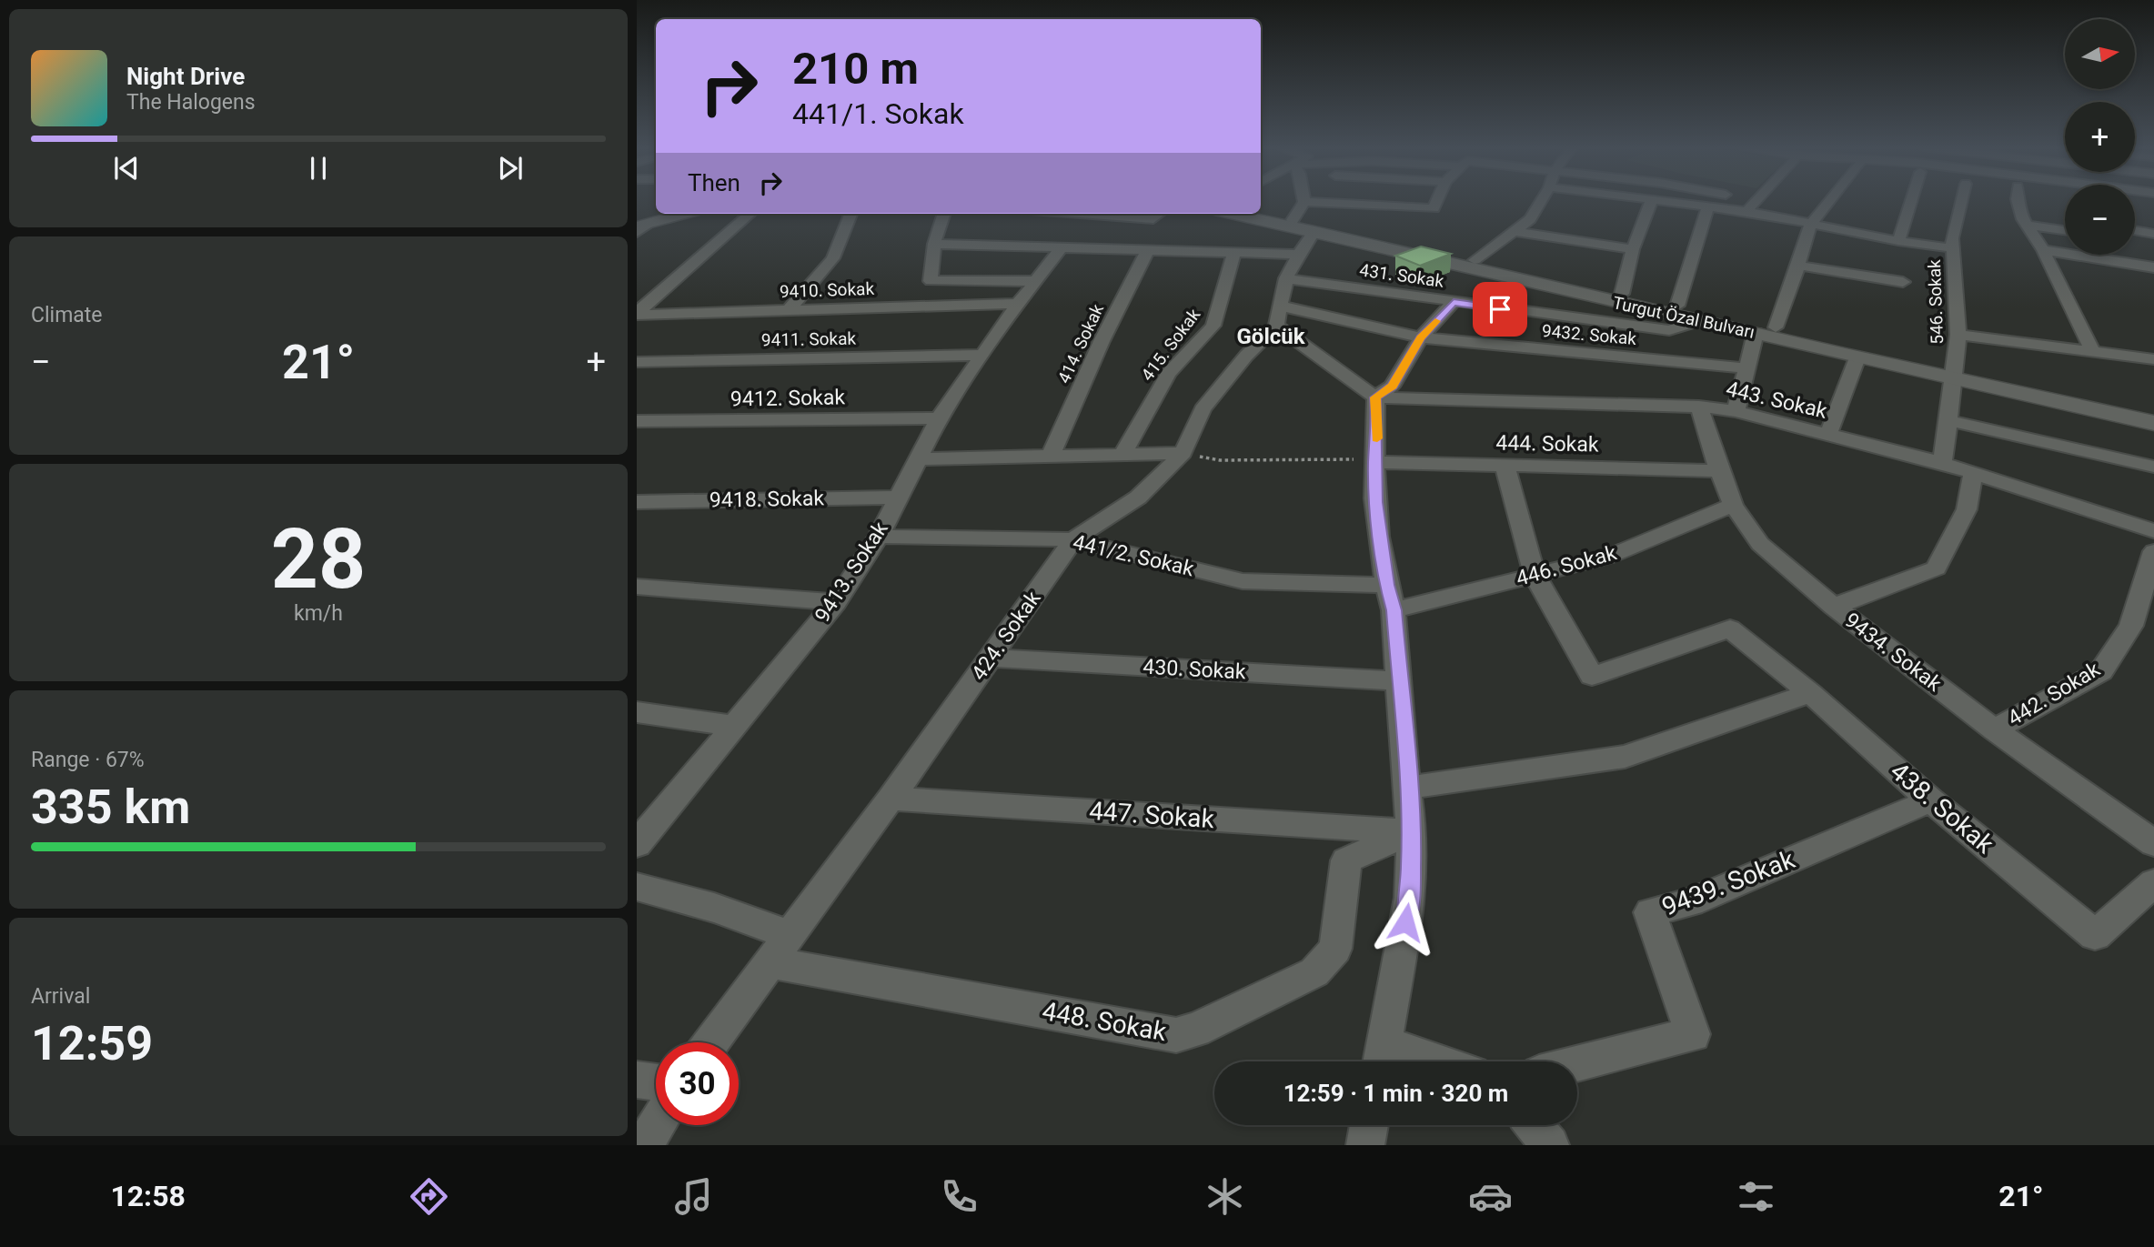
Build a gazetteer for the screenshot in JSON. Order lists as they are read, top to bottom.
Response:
{
  "streets": {
    "street": [
      "431. Sokak",
      "9410. Sokak",
      "546. Sokak",
      "Turgut Özal Bulvarı",
      "9432. Sokak",
      "9411. Sokak",
      "414. Sokak",
      "415. Sokak",
      "9412. Sokak",
      "443. Sokak",
      "444. Sokak",
      "9418. Sokak",
      "441/2. Sokak",
      "446. Sokak",
      "9413. Sokak",
      "424. Sokak",
      "9434. Sokak",
      "430. Sokak",
      "442. Sokak",
      "438. Sokak",
      "447. Sokak",
      "9439. Sokak",
      "448. Sokak"
    ]
  },
  "crossings": [
    ["431. Sokak", "Turgut Özal Bulvarı"],
    ["9410. Sokak", "9413. Sokak"],
    ["546. Sokak", "Turgut Özal Bulvarı"],
    ["546. Sokak", "443. Sokak"],
    ["9432. Sokak", "424. Sokak"],
    ["9411. Sokak", "9413. Sokak"],
    ["9412. Sokak", "9413. Sokak"],
    ["443. Sokak", "9434. Sokak"],
    ["444. Sokak", "9434. Sokak"],
    ["9418. Sokak", "9413. Sokak"],
    ["441/2. Sokak", "9413. Sokak"],
    ["441/2. Sokak", "424. Sokak"],
    ["446. Sokak", "9434. Sokak"],
    ["446. Sokak", "438. Sokak"],
    ["424. Sokak", "430. Sokak"],
    ["424. Sokak", "447. Sokak"],
    ["424. Sokak", "448. Sokak"],
    ["9434. Sokak", "442. Sokak"],
    ["438. Sokak", "9439. Sokak"],
    ["447. Sokak", "448. Sokak"]
  ],
  "districts": ["Gölcük"],
  "north": "right",
  "page": {
    "map_buttons": ["+", "−"],
    "turn": ["210 m", "441/1. Sokak"],
    "song": ["Night Drive", "The Halogens"],
    "then": "Then",
    "tile": [
      "Climate",
      ["28", "km/h"],
      ["Range · 67%", "335 km"],
      ["Arrival", "12:59"]
    ],
    "heat": ["−", "21°", "+"],
    "limit": "30",
    "trip": "12:59 · 1 min · 320 m",
    "tabs": ["12:58", "21°"]
  }
}
